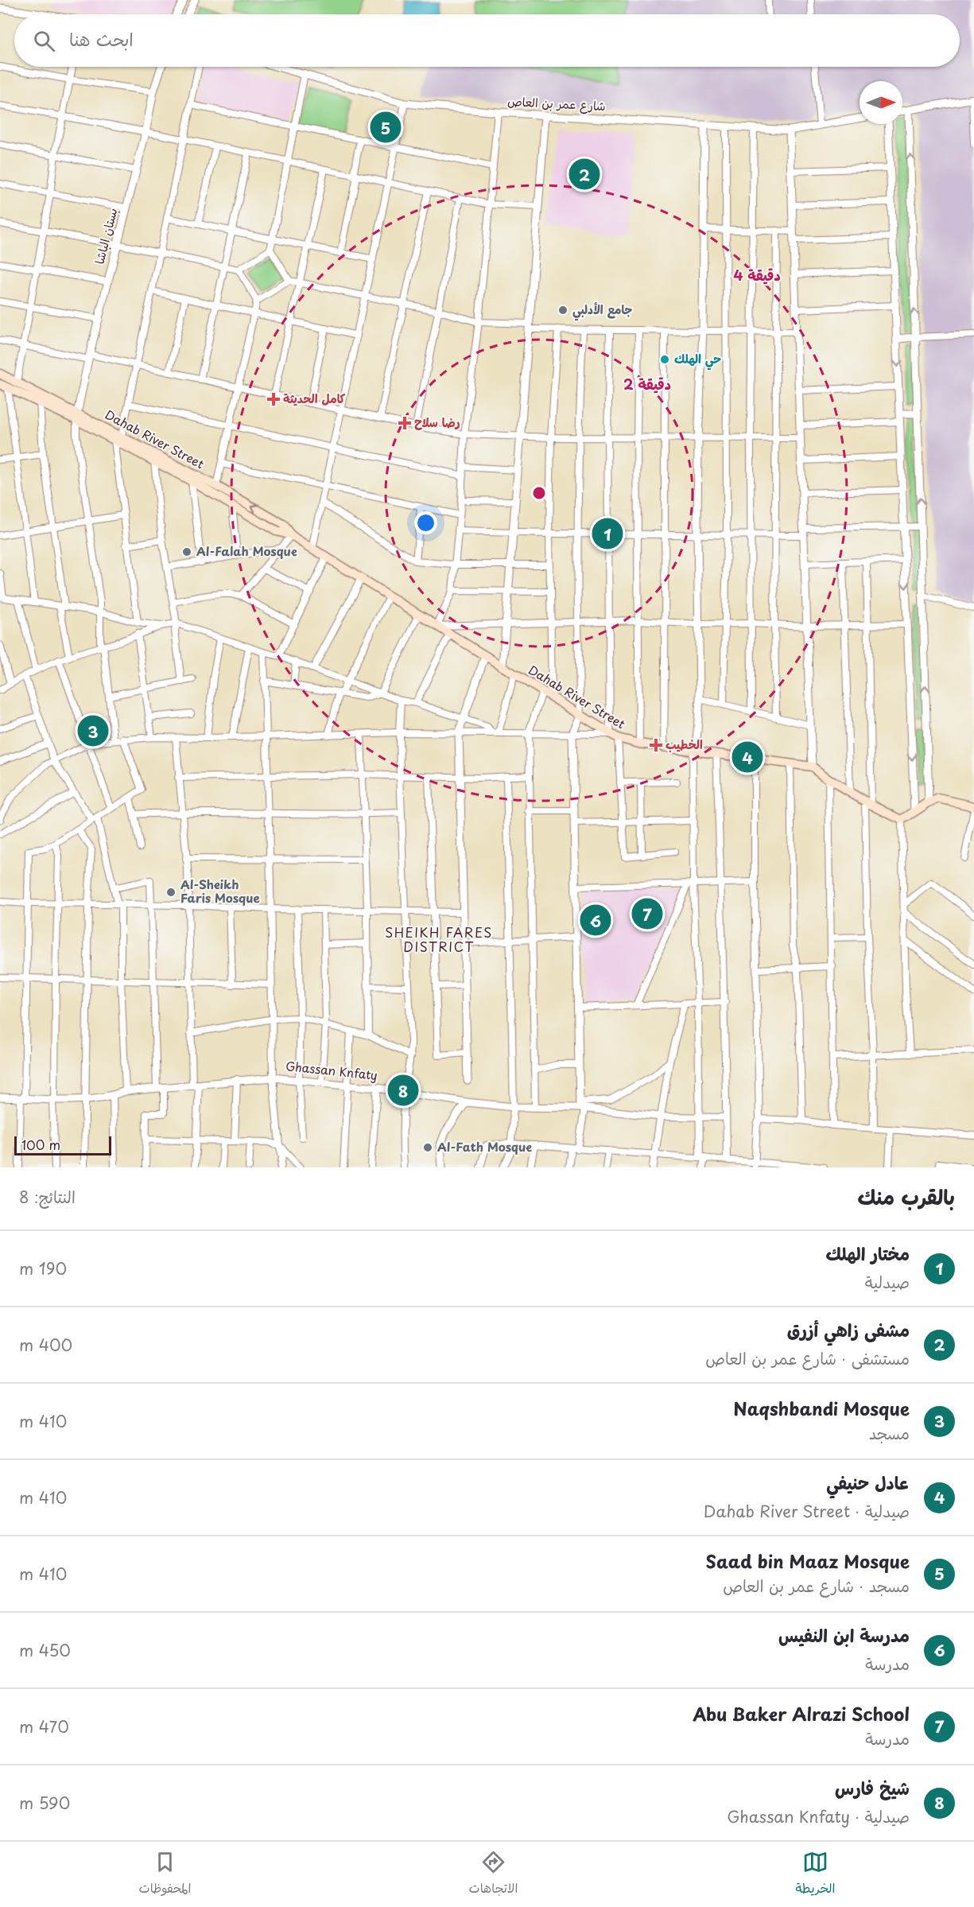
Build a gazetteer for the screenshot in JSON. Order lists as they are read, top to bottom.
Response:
{
  "streets": {
    "main road": ["Dahab River Street"],
    "street": ["شارع عمر بن العاص", "بستان الباشا", "Ghassan Knfaty"]
  },
  "crossings": [
    ["بستان الباشا", "Dahab River Street"]
  ],
  "districts": ["SHEIKH FARES DISTRICT"],
  "places": {
    "other": [
      "جامع الأدلبي",
      "حي الهلك",
      "Al-Falah Mosque",
      "Al-Sheikh Faris Mosque",
      "Al-Fath Mosque"
    ],
    "health": ["كامل الحديثة", "رضا سلاح", "الخطيب"]
  },
  "scale_bar": "100 m",
  "north": "right",
  "page": {
    "search": "ابحث هنا",
    "pins": [
      "5",
      "2",
      "1",
      "3",
      "4",
      "7",
      "6",
      "8"
    ],
    "scale": "100 m",
    "heading": ["بالقرب منك", "النتائج: 8"],
    "list": [
      {
        "mark": "1",
        "name": "مختار الهلك",
        "note": "صيدلية",
        "value": "190 m"
      },
      {
        "mark": "2",
        "name": "مشفى زاهي أزرق",
        "note": "مستشفى · شارع عمر بن العاص",
        "value": "400 m"
      },
      {
        "mark": "3",
        "name": "Naqshbandi Mosque",
        "note": "مسجد",
        "value": "410 m"
      },
      {
        "mark": "4",
        "name": "عادل حنيفي",
        "note": "صيدلية · Dahab River Street",
        "value": "410 m"
      },
      {
        "mark": "5",
        "name": "Saad bin Maaz Mosque",
        "note": "مسجد · شارع عمر بن العاص",
        "value": "410 m"
      },
      {
        "mark": "6",
        "name": "مدرسة ابن النفيس",
        "note": "مدرسة",
        "value": "450 m"
      },
      {
        "mark": "7",
        "name": "Abu Baker Alrazi School",
        "note": "مدرسة",
        "value": "470 m"
      },
      {
        "mark": "8",
        "name": "شيخ فارس",
        "note": "صيدلية · Ghassan Knfaty",
        "value": "590 m"
      }
    ],
    "nav": ["الخريطة", "الاتجاهات", "المحفوظات"]
  },
  "rings": ["4 دقيقة", "2 دقيقة"]
}
